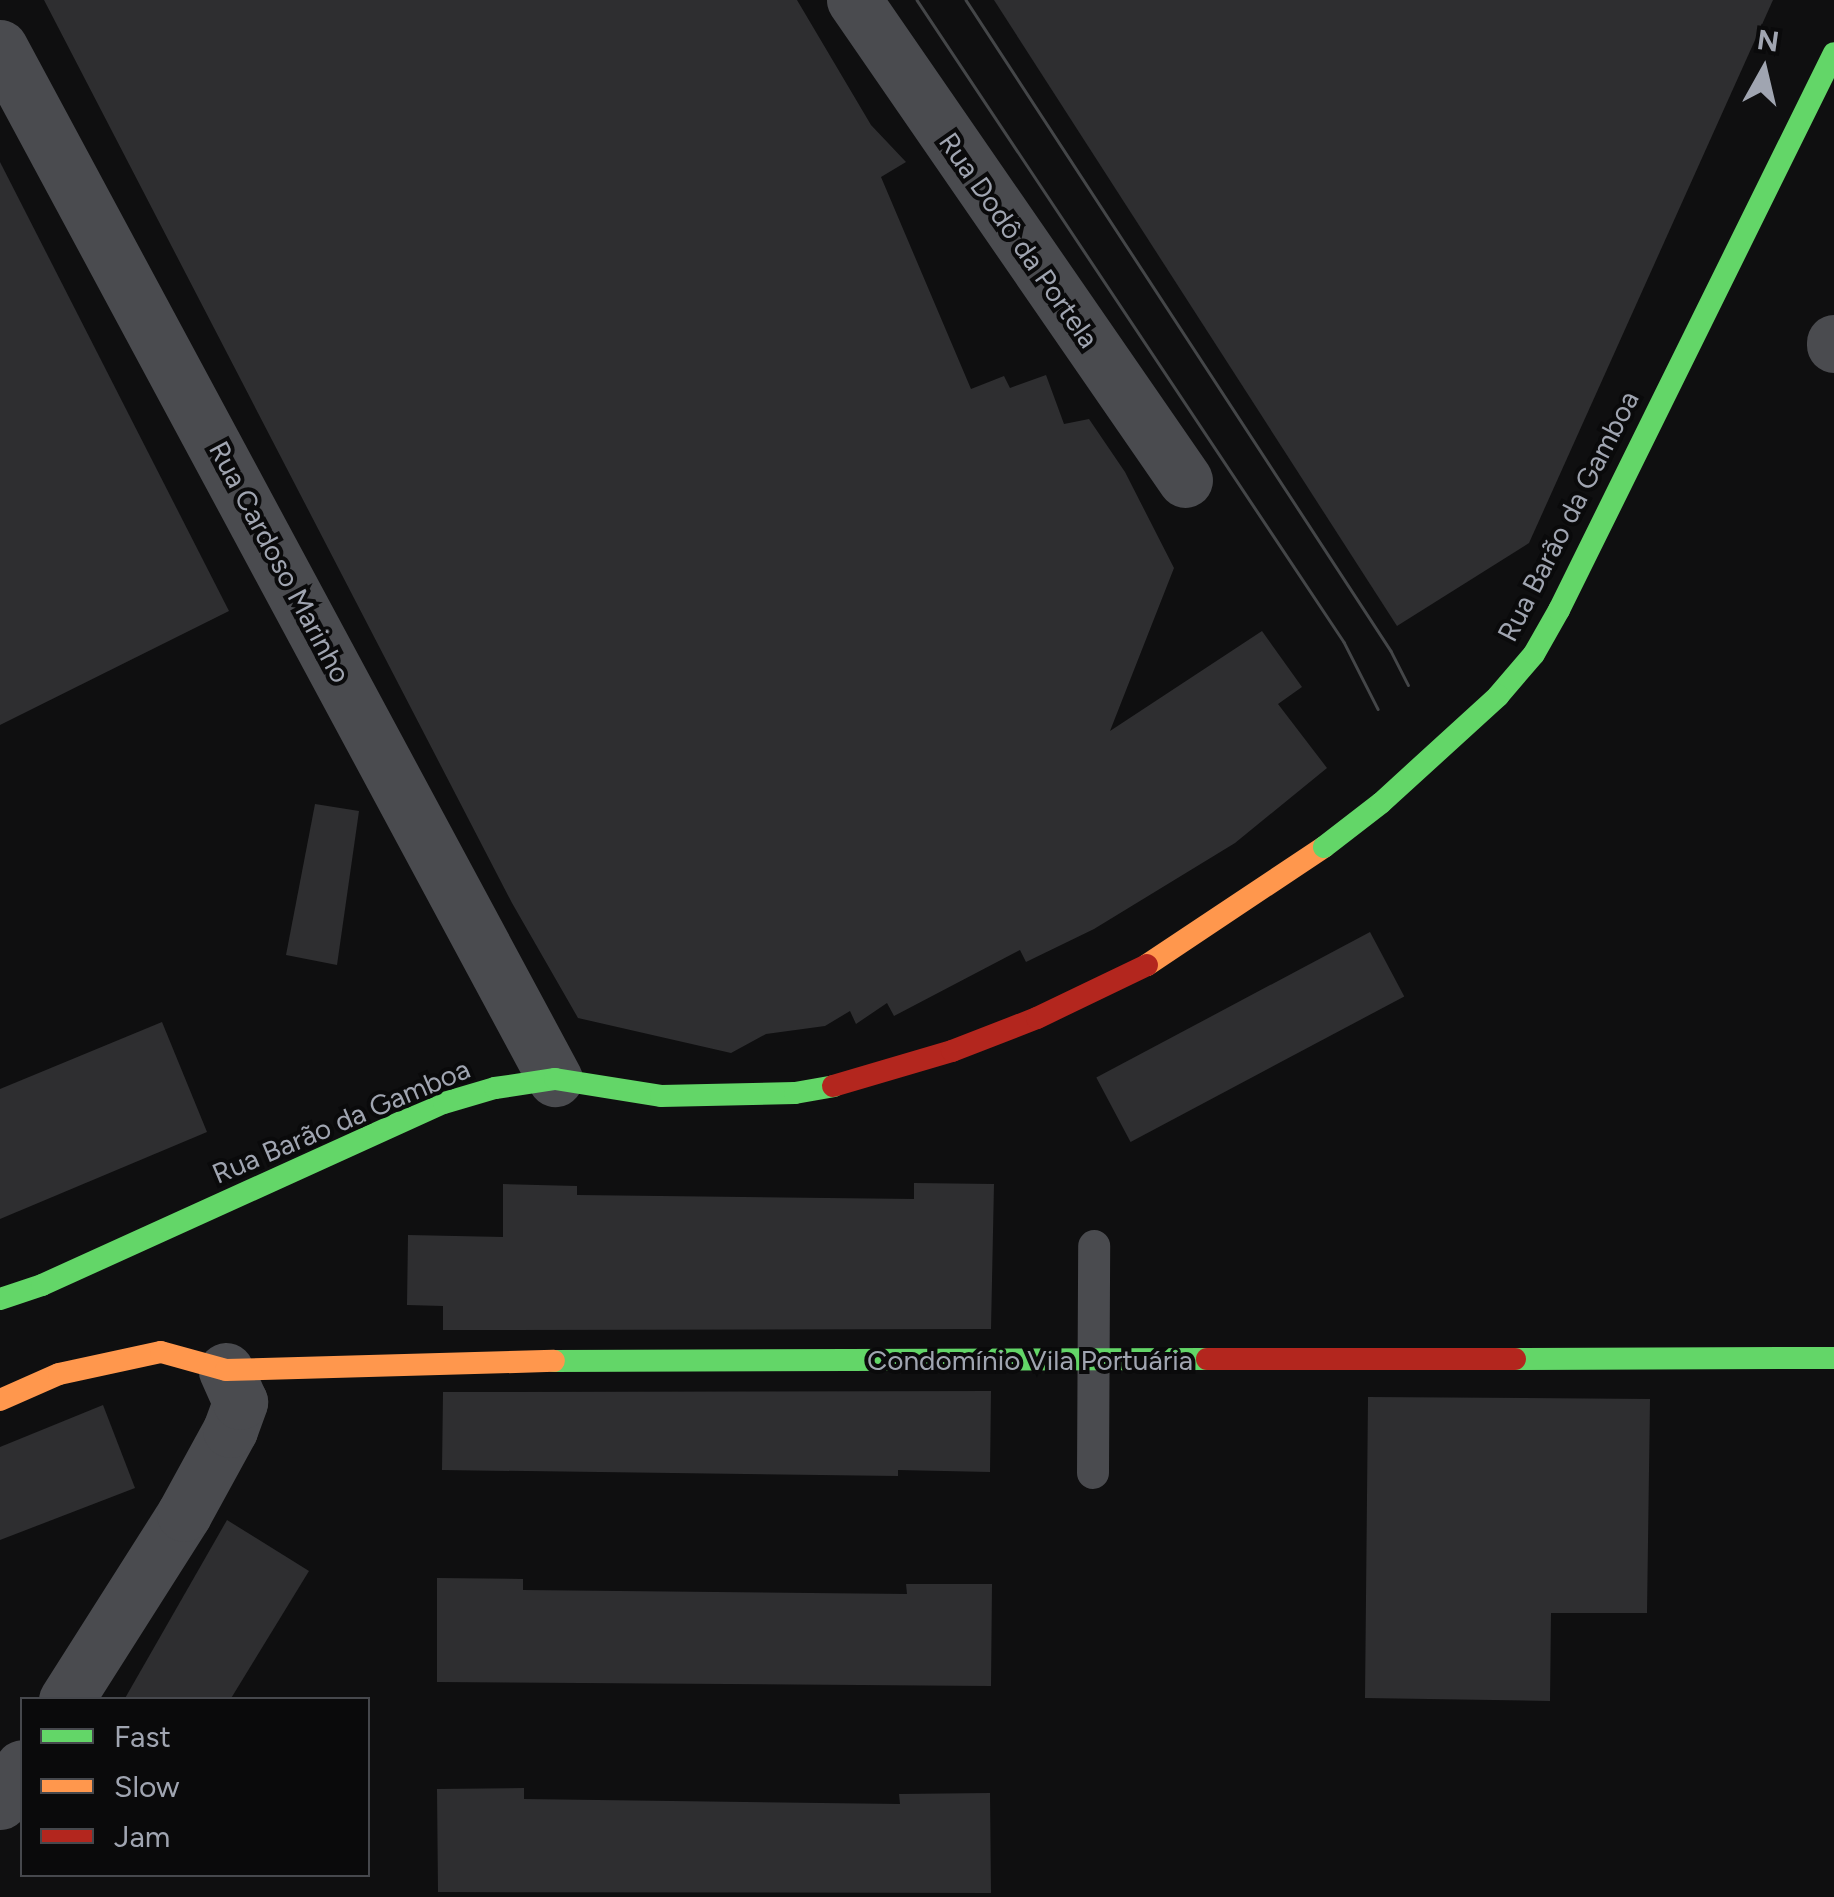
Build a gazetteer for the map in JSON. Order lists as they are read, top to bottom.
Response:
{
  "streets": {
    "street": [
      "Rua Dodô da Portela",
      "Rua Barão da Gamboa",
      "Rua Cardoso Marinho",
      "Condomínio Vila Portuária"
    ]
  },
  "crossings": [
    ["Rua Barão da Gamboa", "Rua Cardoso Marinho"]
  ],
  "legend": ["Fast", "Slow", "Jam"],
  "north": "top"
}
